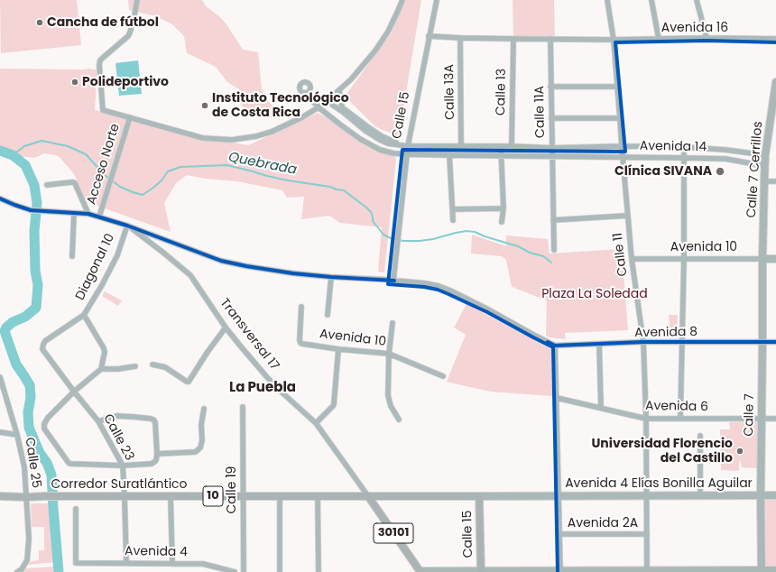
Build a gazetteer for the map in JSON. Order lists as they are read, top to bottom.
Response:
{
  "streets": {
    "main road": [
      "Calle 15",
      "Transversal 17",
      "Avenida 4 Elías Bonilla Aguilar",
      "Corredor Suratlántico",
      "10",
      "30101"
    ],
    "street": [
      "Avenida 16",
      "Calle 13A",
      "Calle 13",
      "Calle 11A",
      "Avenida 14",
      "Acceso Norte",
      "Calle 7 Cerrillos",
      "Avenida 10",
      "Calle 11",
      "Diagonal 10",
      "Avenida 8",
      "Avenida 6",
      "Calle 7",
      "Calle 23",
      "Calle 25",
      "Calle 19",
      "Avenida 2A",
      "Avenida 4"
    ]
  },
  "crossings": [
    ["Avenida 16", "Calle 13A"],
    ["Avenida 16", "Calle 13"],
    ["Avenida 16", "Calle 11A"],
    ["Avenida 16", "Calle 15"],
    ["Avenida 16", "Calle 11"],
    ["Calle 13A", "Avenida 14"],
    ["Calle 13", "Avenida 14"],
    ["Calle 11A", "Avenida 14"],
    ["Calle 15", "Avenida 14"],
    ["Calle 15", "Avenida 4 Elías Bonilla Aguilar"],
    ["Calle 15", "30101"],
    ["Avenida 14", "Calle 7 Cerrillos"],
    ["Avenida 14", "Calle 11"],
    ["Calle 7 Cerrillos", "Avenida 10"],
    ["Calle 7 Cerrillos", "Calle 7"],
    ["Avenida 10", "Calle 11"],
    ["Avenida 10", "Calle 7"],
    ["Calle 11", "Avenida 8"],
    ["Calle 11", "Avenida 6"],
    ["Calle 11", "Avenida 4 Elías Bonilla Aguilar"],
    ["Calle 11", "Avenida 2A"],
    ["Calle 11", "30101"],
    ["Diagonal 10", "Transversal 17"],
    ["Diagonal 10", "Calle 23"],
    ["Avenida 8", "Calle 7"],
    ["Transversal 17", "Avenida 4 Elías Bonilla Aguilar"],
    ["Transversal 17", "Corredor Suratlántico"],
    ["Transversal 17", "30101"],
    ["Avenida 6", "Calle 7"],
    ["Calle 7", "Avenida 4 Elías Bonilla Aguilar"],
    ["Calle 7", "30101"],
    ["Calle 23", "Corredor Suratlántico"],
    ["Calle 23", "Avenida 4"],
    ["Calle 25", "Corredor Suratlántico"],
    ["Avenida 4 Elías Bonilla Aguilar", "Corredor Suratlántico"],
    ["Corredor Suratlántico", "Calle 19"]
  ],
  "districts": ["La Puebla"],
  "water": ["Quebrada"],
  "parks": ["Plaza La Soledad"],
  "places": [
    "Cancha de fútbol",
    "Polideportivo",
    "Instituto Tecnológico de Costa Rica",
    "Clínica SIVANA",
    "Universidad Florencio del Castillo"
  ]
}
